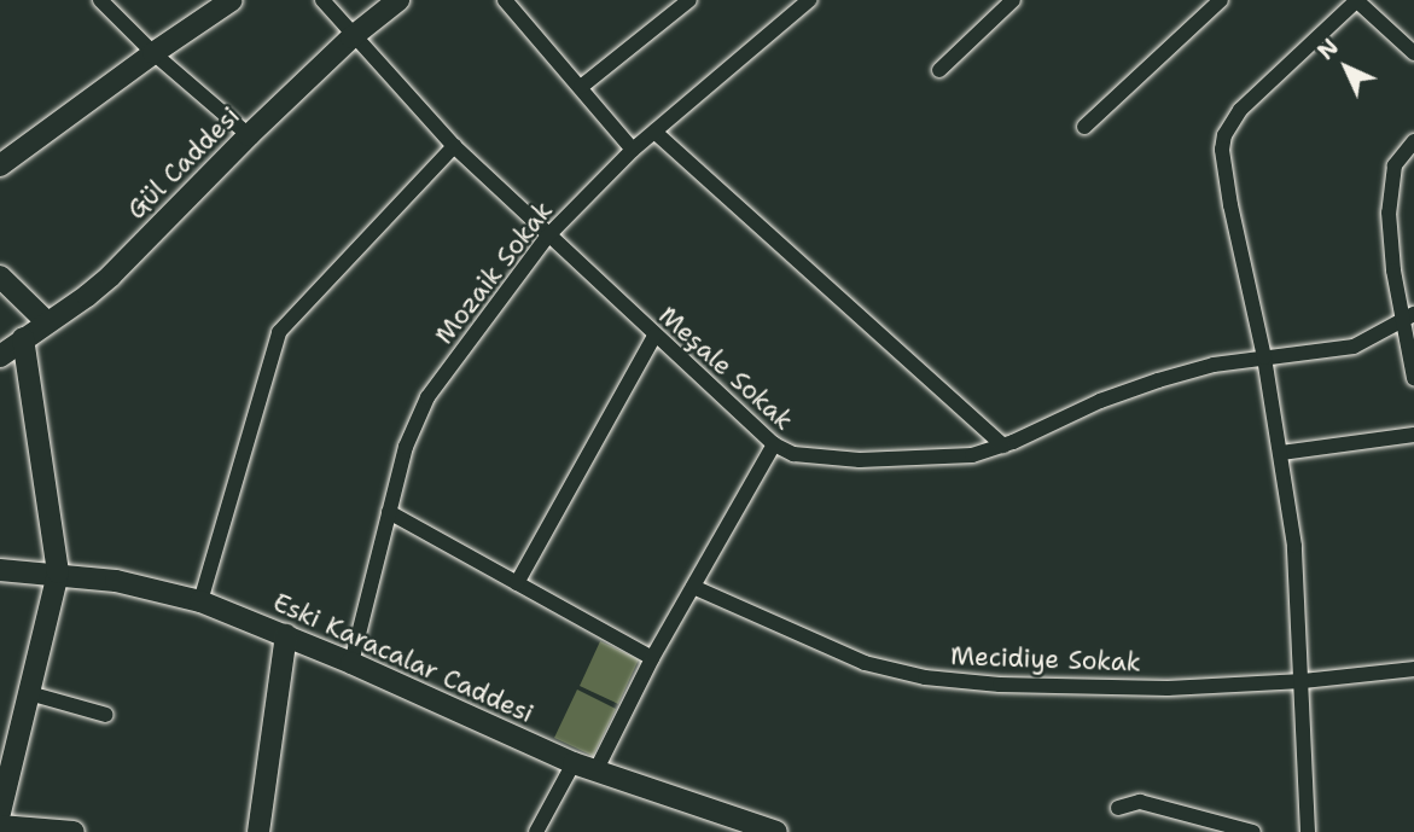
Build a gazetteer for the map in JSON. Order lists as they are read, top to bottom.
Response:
{
  "streets": {
    "street": [
      "Gül Caddesi",
      "Mozaik Sokak",
      "Meşale Sokak",
      "Eski Karacalar Caddesi",
      "Mecidiye Sokak"
    ]
  },
  "crossings": [
    ["Gül Caddesi", "Meşale Sokak"],
    ["Mozaik Sokak", "Meşale Sokak"],
    ["Mozaik Sokak", "Eski Karacalar Caddesi"]
  ],
  "north": "top left"
}
